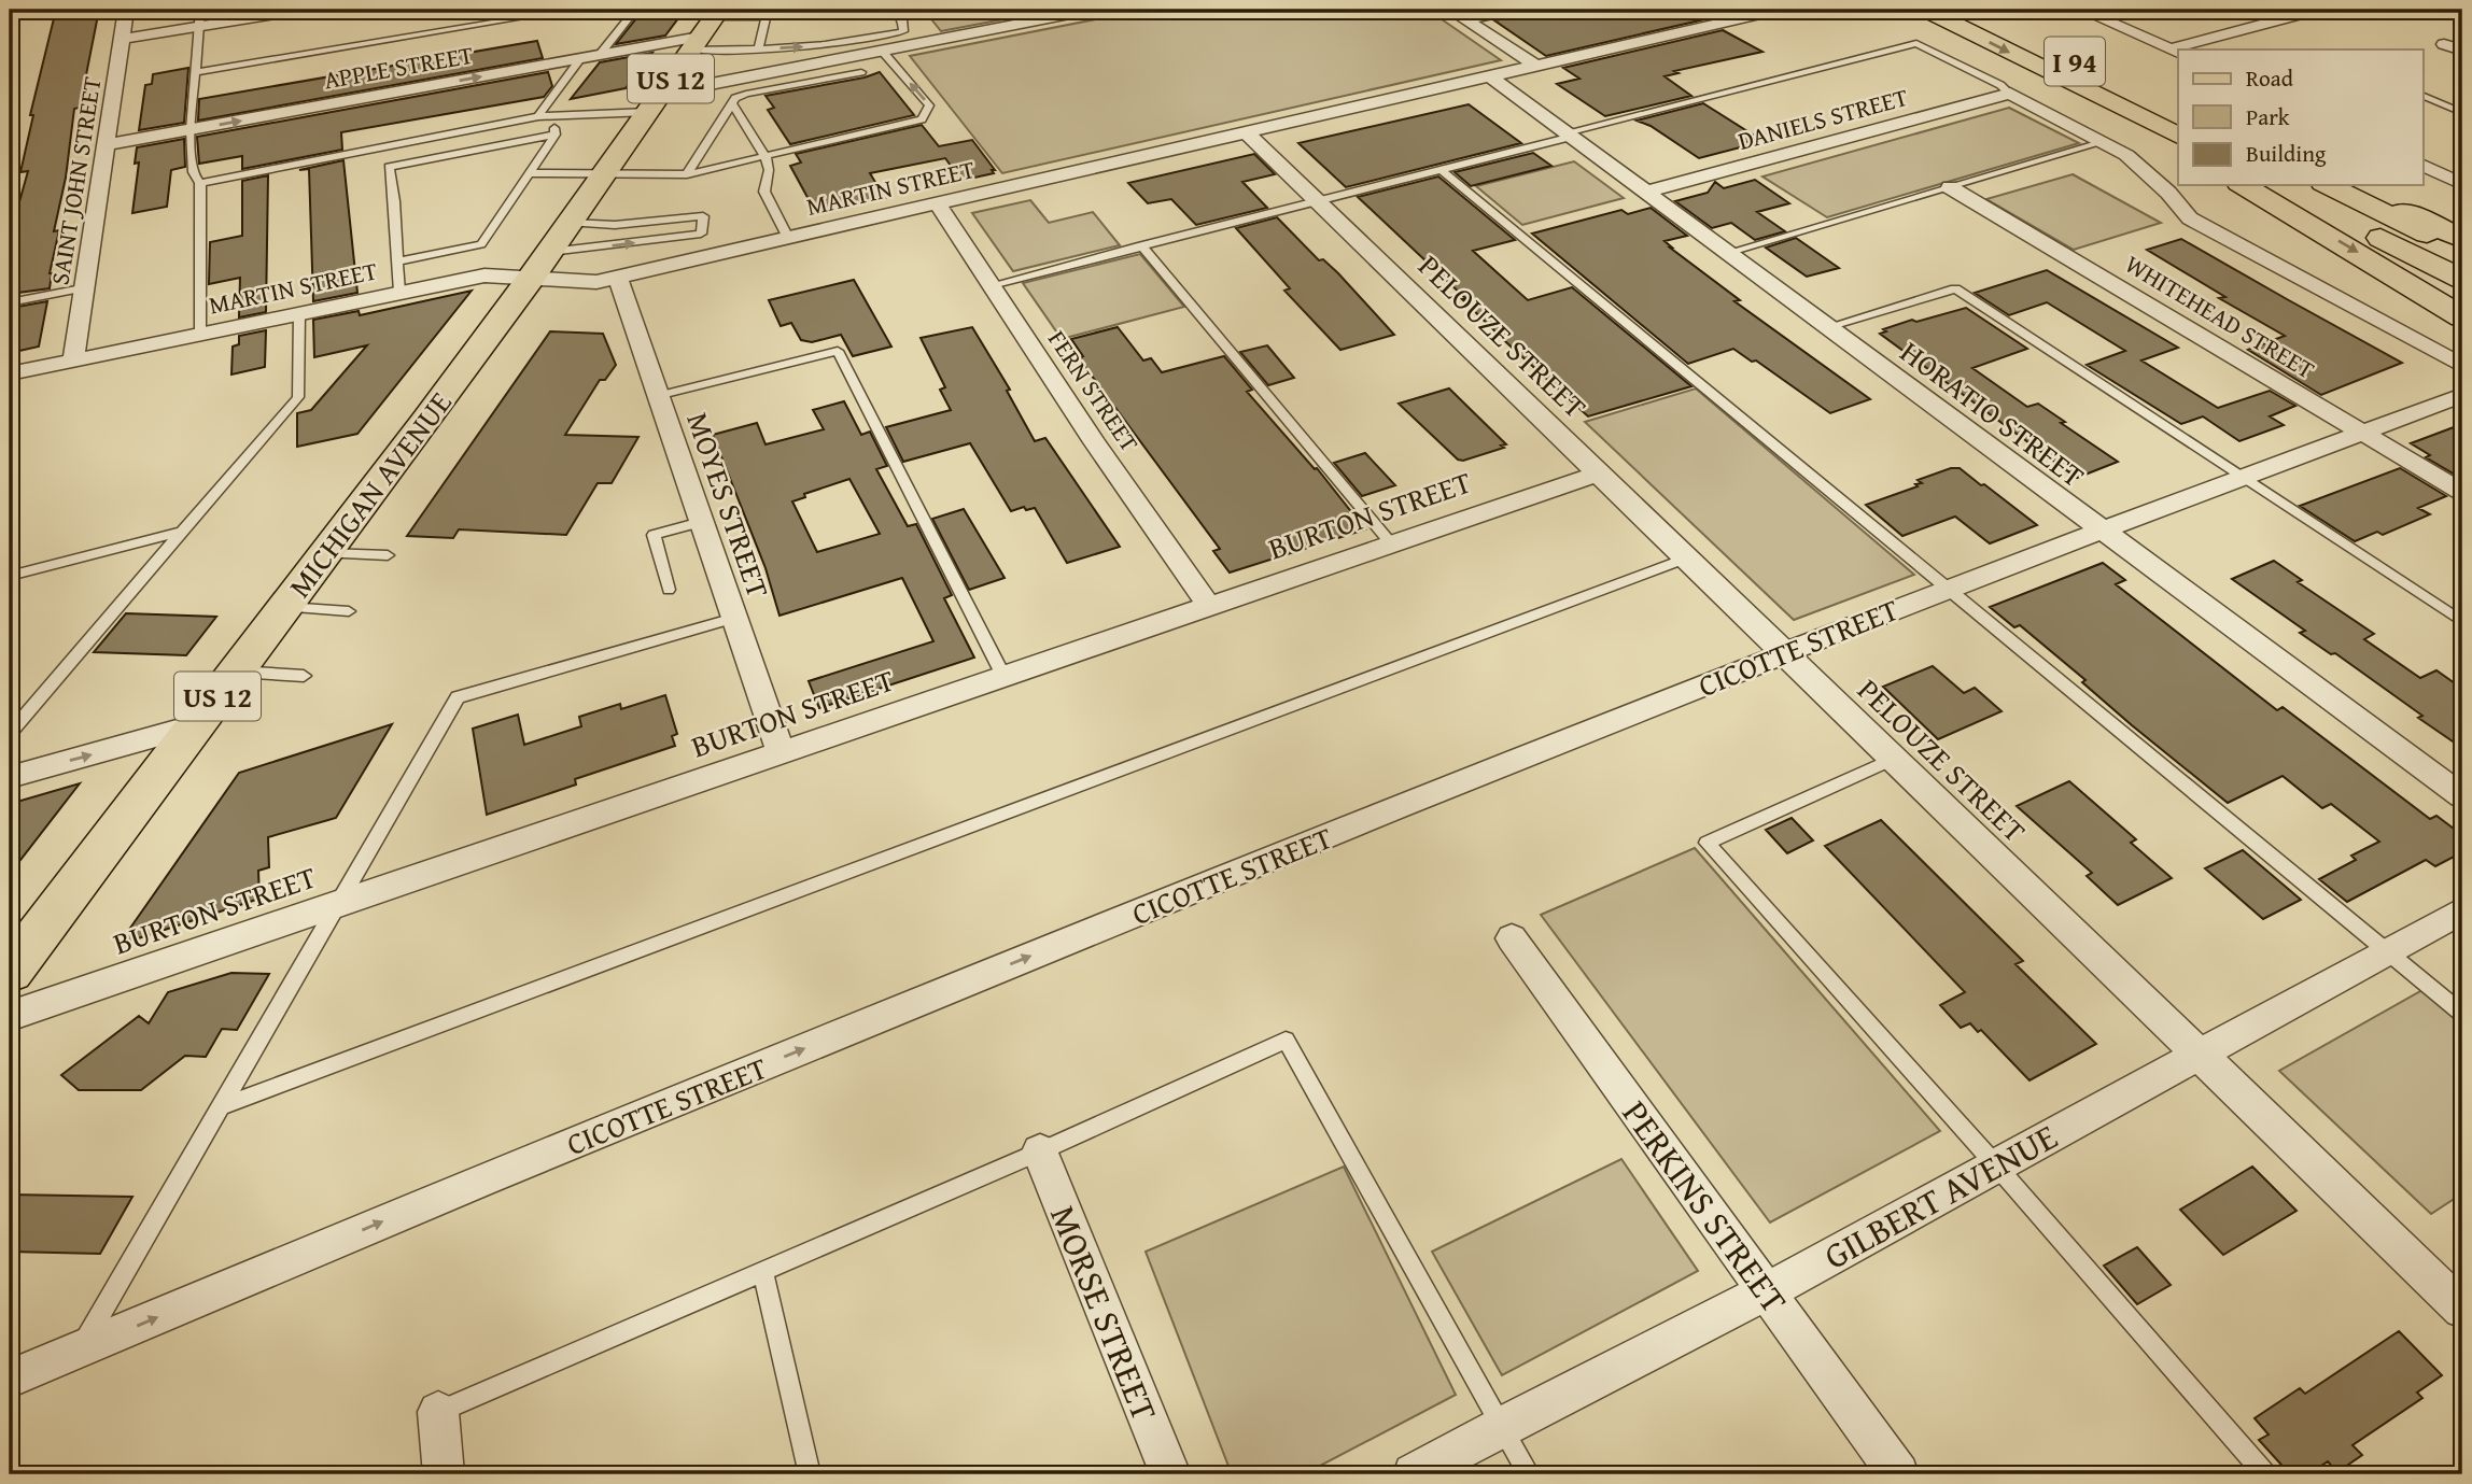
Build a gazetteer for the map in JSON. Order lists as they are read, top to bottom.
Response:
{
  "streets": {
    "main road": ["I 94", "US 12", "MICHIGAN AVENUE"],
    "street": [
      "APPLE STREET",
      "DANIELS STREET",
      "SAINT JOHN STREET",
      "MARTIN STREET",
      "WHITEHEAD STREET",
      "PELOUZE STREET",
      "FERN STREET",
      "HORATIO STREET",
      "MOYES STREET",
      "BURTON STREET",
      "CICOTTE STREET",
      "GILBERT AVENUE",
      "PERKINS STREET",
      "MORSE STREET"
    ]
  },
  "crossings": [
    ["APPLE STREET", "SAINT JOHN STREET"],
    ["APPLE STREET", "MICHIGAN AVENUE"],
    ["DANIELS STREET", "HORATIO STREET"],
    ["SAINT JOHN STREET", "MARTIN STREET"],
    ["MARTIN STREET", "PELOUZE STREET"],
    ["MARTIN STREET", "FERN STREET"],
    ["MARTIN STREET", "HORATIO STREET"],
    ["MARTIN STREET", "MICHIGAN AVENUE"],
    ["MARTIN STREET", "MOYES STREET"],
    ["WHITEHEAD STREET", "CICOTTE STREET"],
    ["PELOUZE STREET", "BURTON STREET"],
    ["PELOUZE STREET", "CICOTTE STREET"],
    ["PELOUZE STREET", "GILBERT AVENUE"],
    ["FERN STREET", "BURTON STREET"],
    ["HORATIO STREET", "CICOTTE STREET"],
    ["MOYES STREET", "BURTON STREET"],
    ["GILBERT AVENUE", "PERKINS STREET"]
  ],
  "one_way": ["CICOTTE STREET"],
  "legend": ["Road", "Park", "Building"]
}
